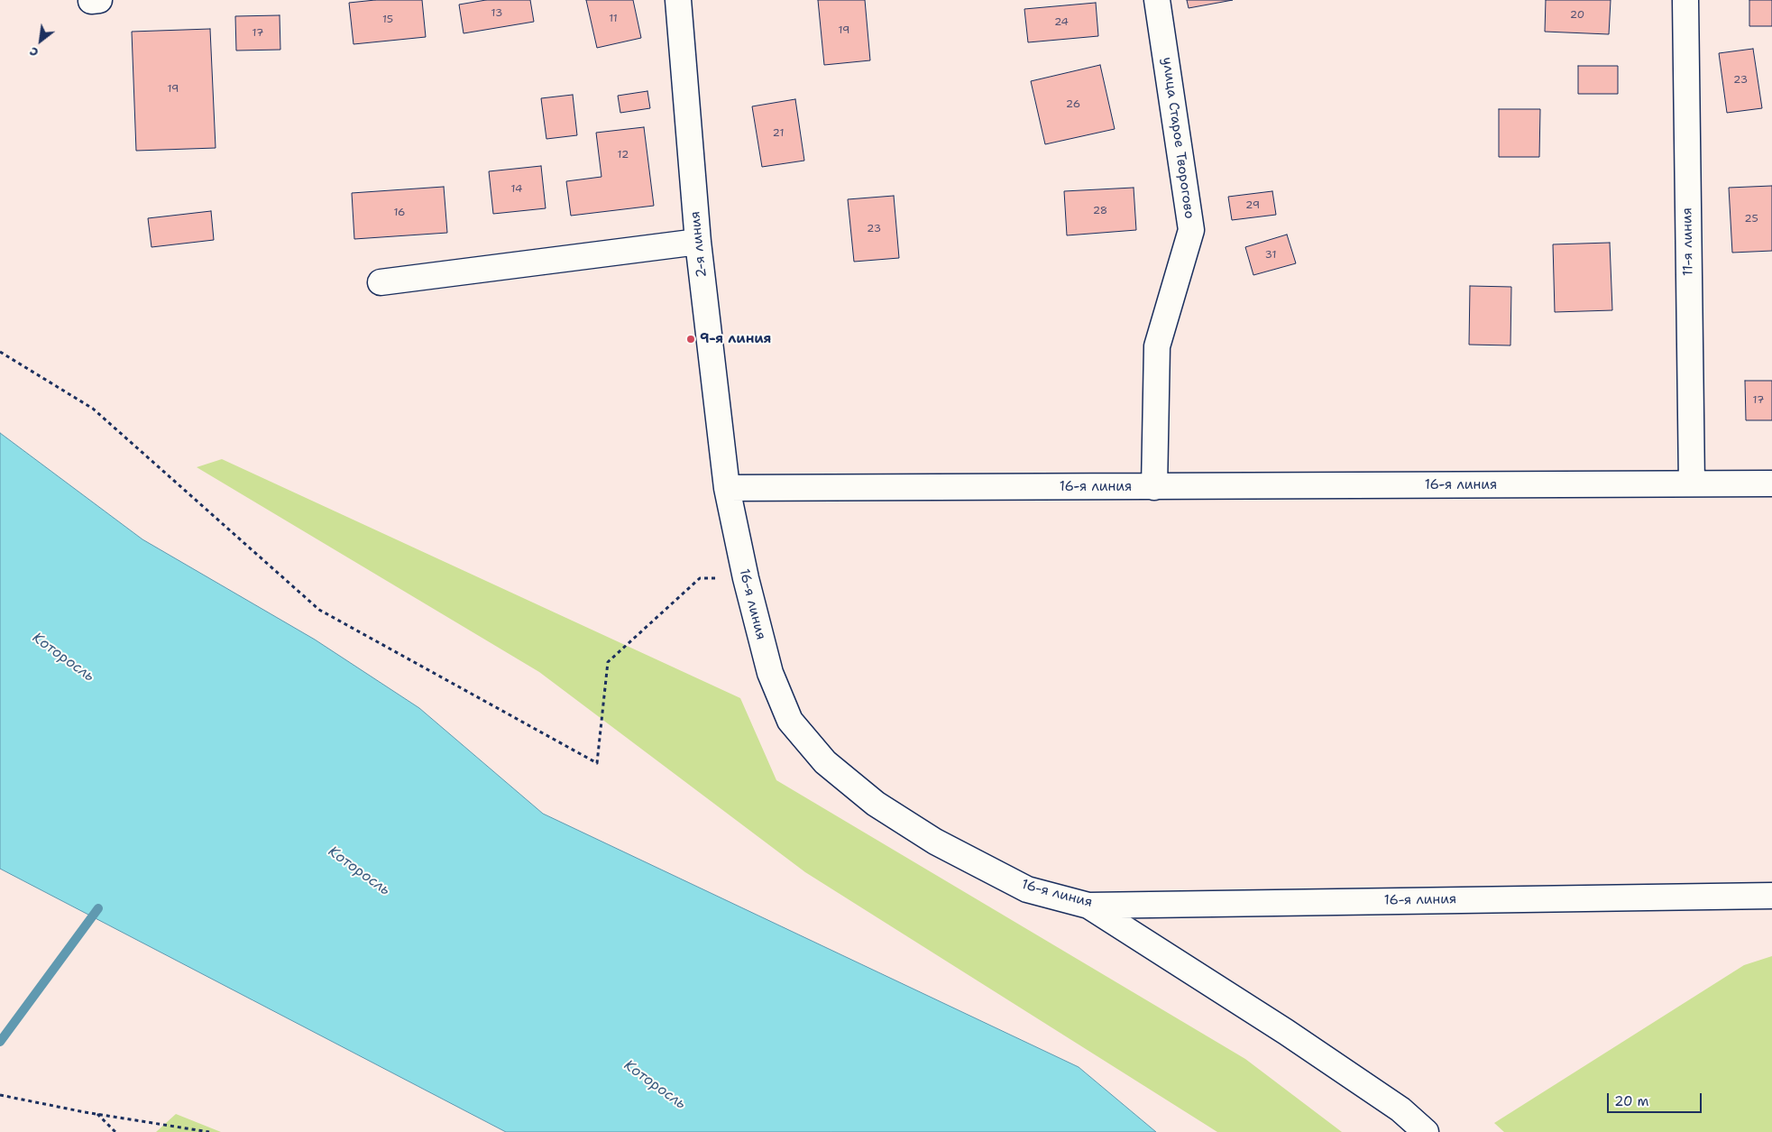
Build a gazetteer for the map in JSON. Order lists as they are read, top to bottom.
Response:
{
  "streets": {
    "street": [
      "улица Старое Творогово",
      "11-я линия",
      "2-я линия",
      "16-я линия"
    ]
  },
  "crossings": [
    ["улица Старое Творогово", "16-я линия"],
    ["11-я линия", "16-я линия"],
    ["2-я линия", "16-я линия"]
  ],
  "water": ["Которосль"],
  "places": ["9-я линия"],
  "house_numbers": [
    "13",
    "20",
    "11",
    "15",
    "24",
    "19",
    "17",
    "23",
    "19",
    "26",
    "21",
    "12",
    "14",
    "29",
    "28",
    "16",
    "25",
    "23",
    "31",
    "17"
  ],
  "scale_bar": "20 m",
  "north": "bottom left"
}
